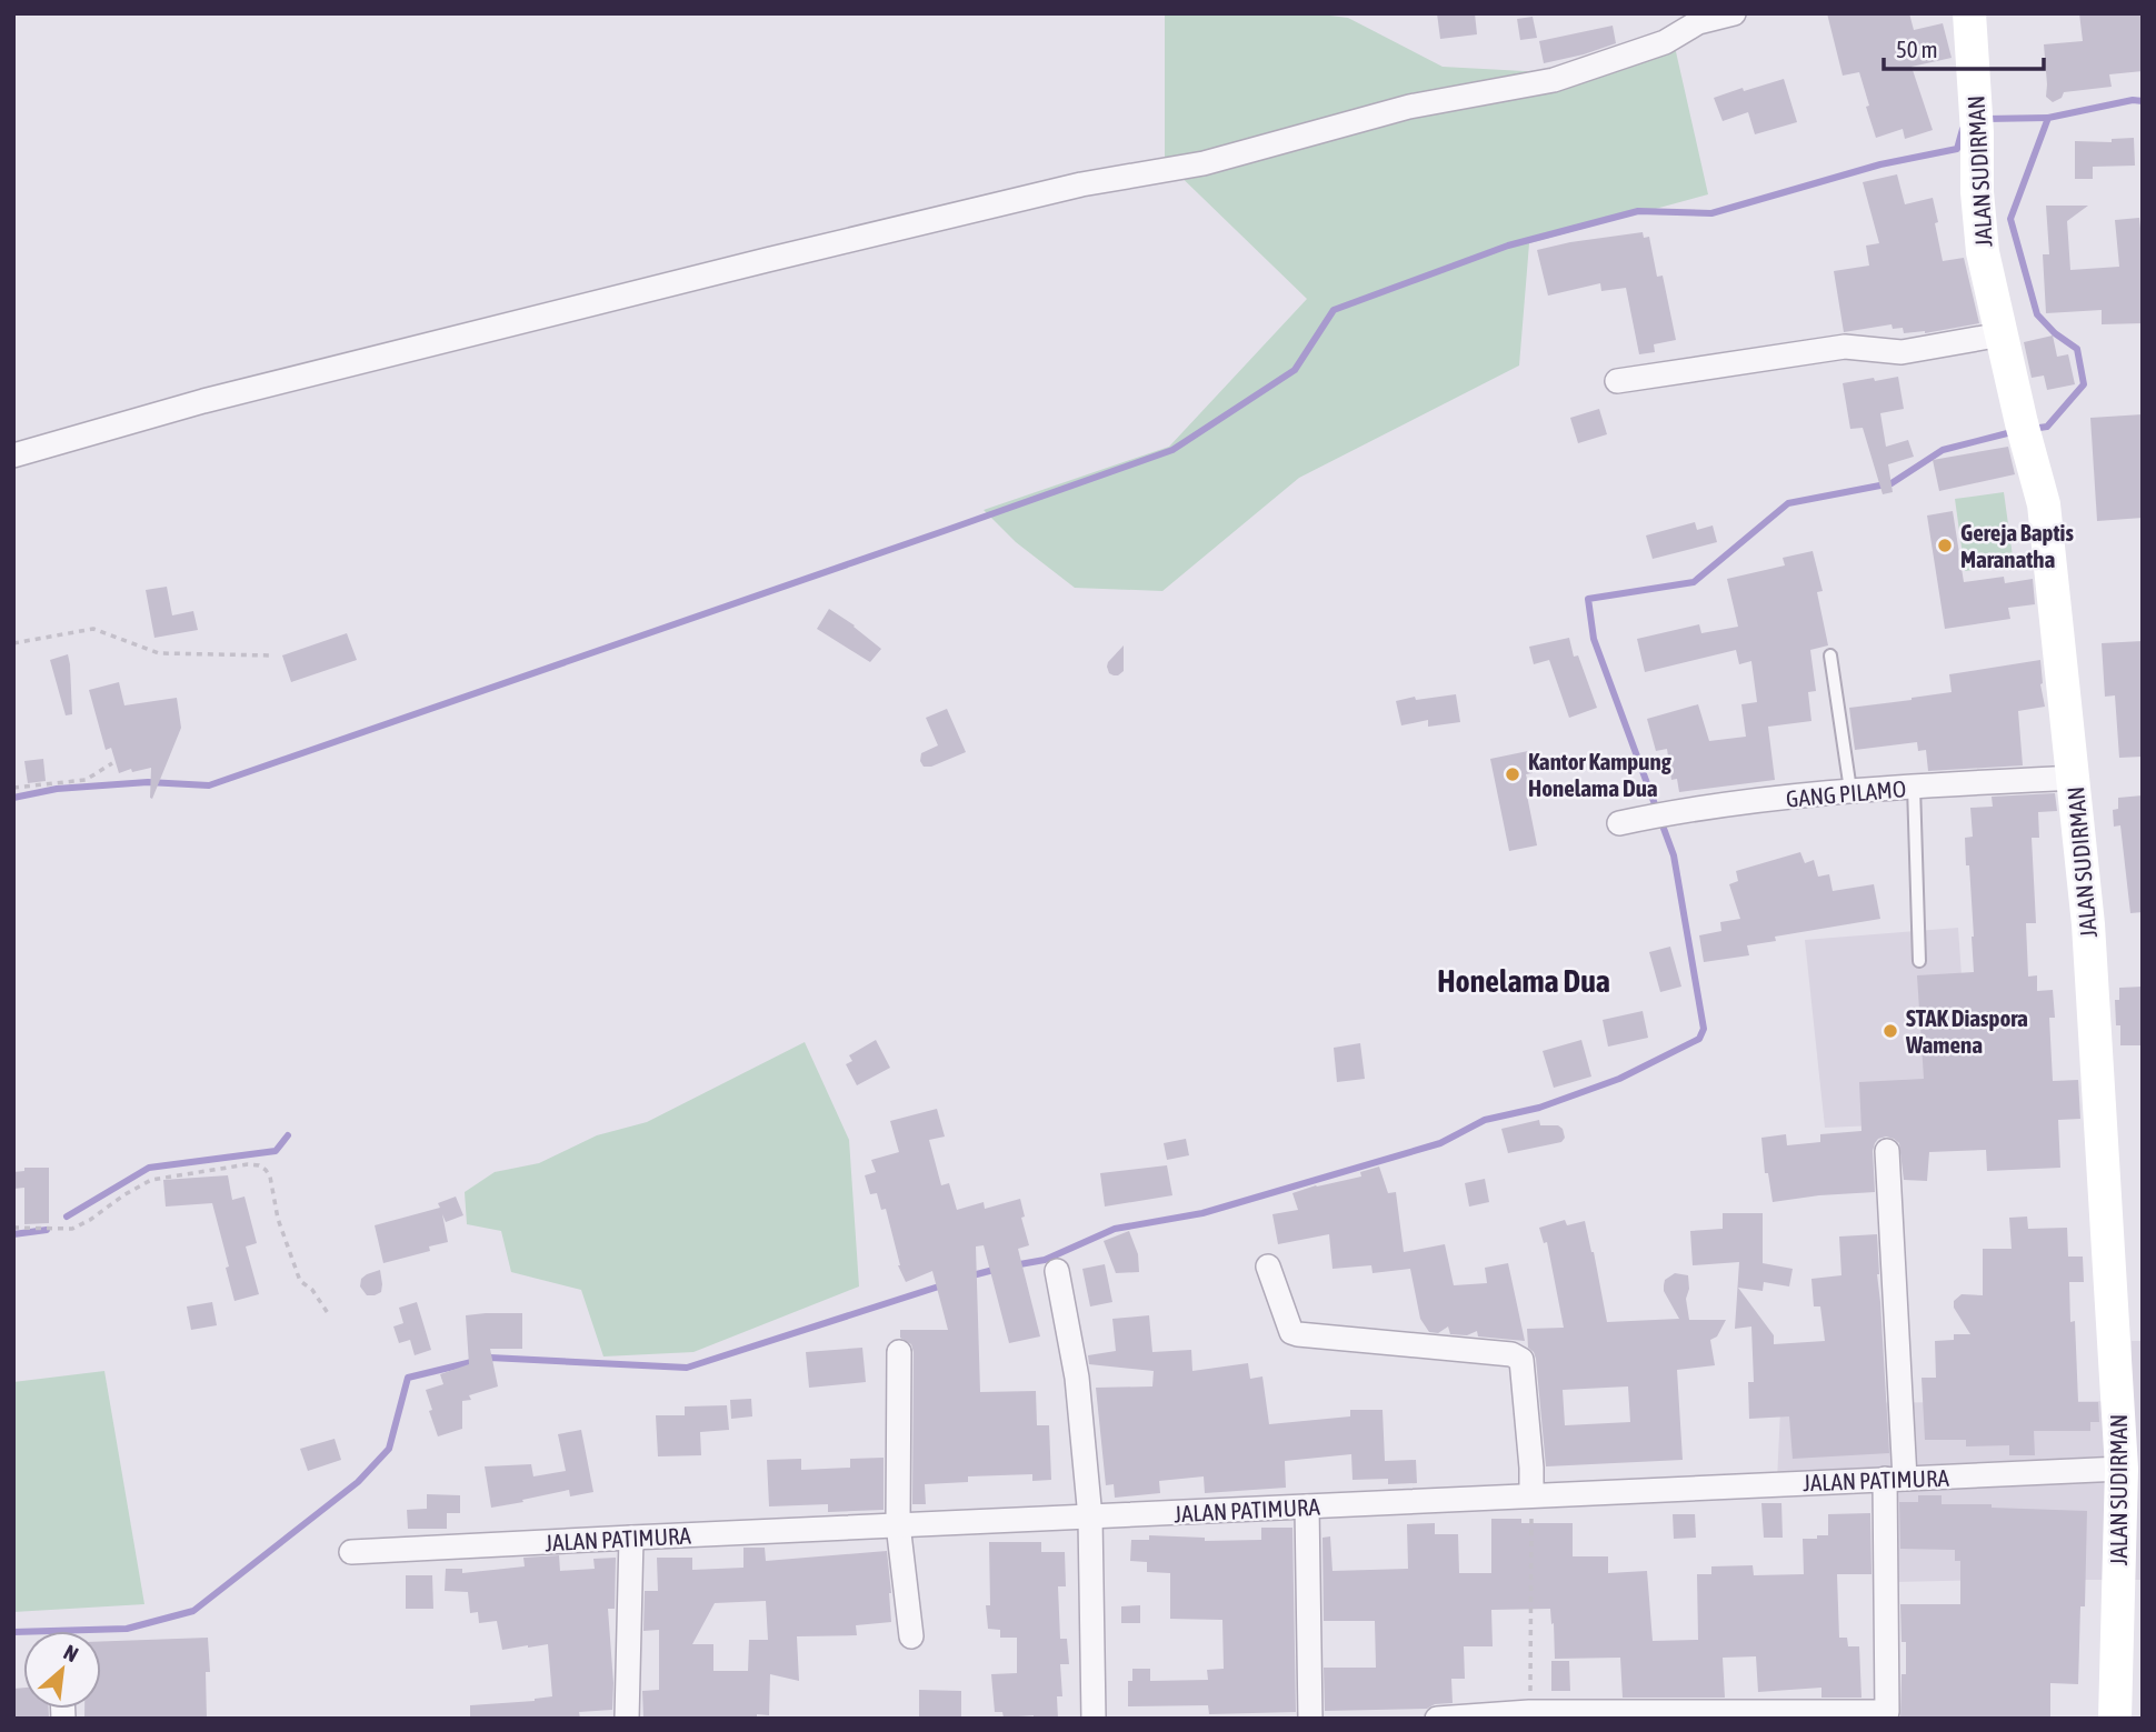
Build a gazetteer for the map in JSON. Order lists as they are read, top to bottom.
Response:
{
  "streets": {
    "street": ["JALAN SUDIRMAN", "GANG PILAMO", "JALAN PATIMURA"]
  },
  "crossings": [
    ["JALAN SUDIRMAN", "GANG PILAMO"],
    ["JALAN SUDIRMAN", "JALAN PATIMURA"]
  ],
  "districts": ["Honelama Dua"],
  "places": ["Gereja Baptis Maranatha", "Kantor Kampung Honelama Dua", "STAK Diaspora Wamena"],
  "scale_bar": "50 m",
  "north": "top right"
}
